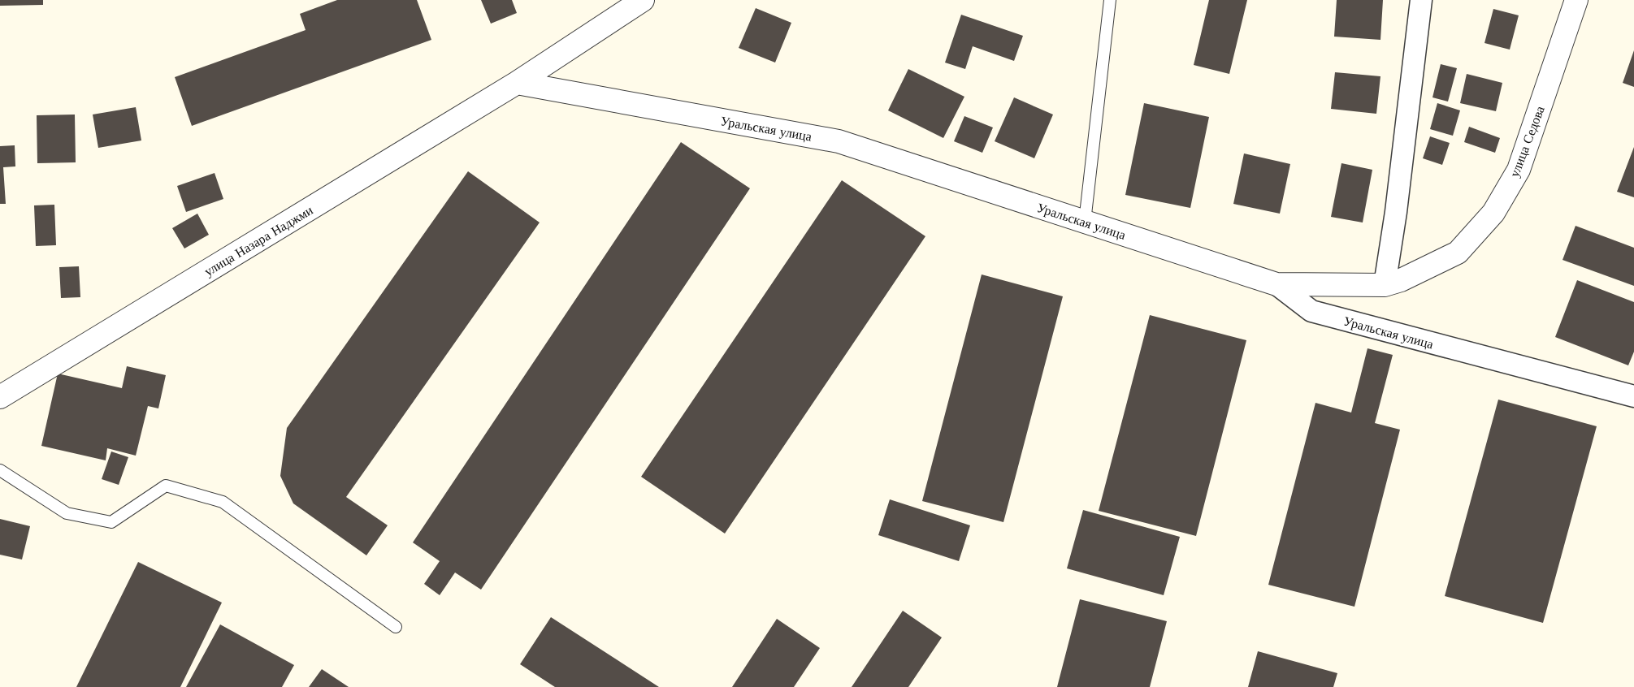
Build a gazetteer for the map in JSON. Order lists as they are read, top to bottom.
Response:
{
  "streets": {
    "street": ["Уральская улица", "улица Седова", "улица Назара Наджми"]
  },
  "crossings": [
    ["Уральская улица", "улица Седова"],
    ["Уральская улица", "улица Назара Наджми"]
  ]
}
